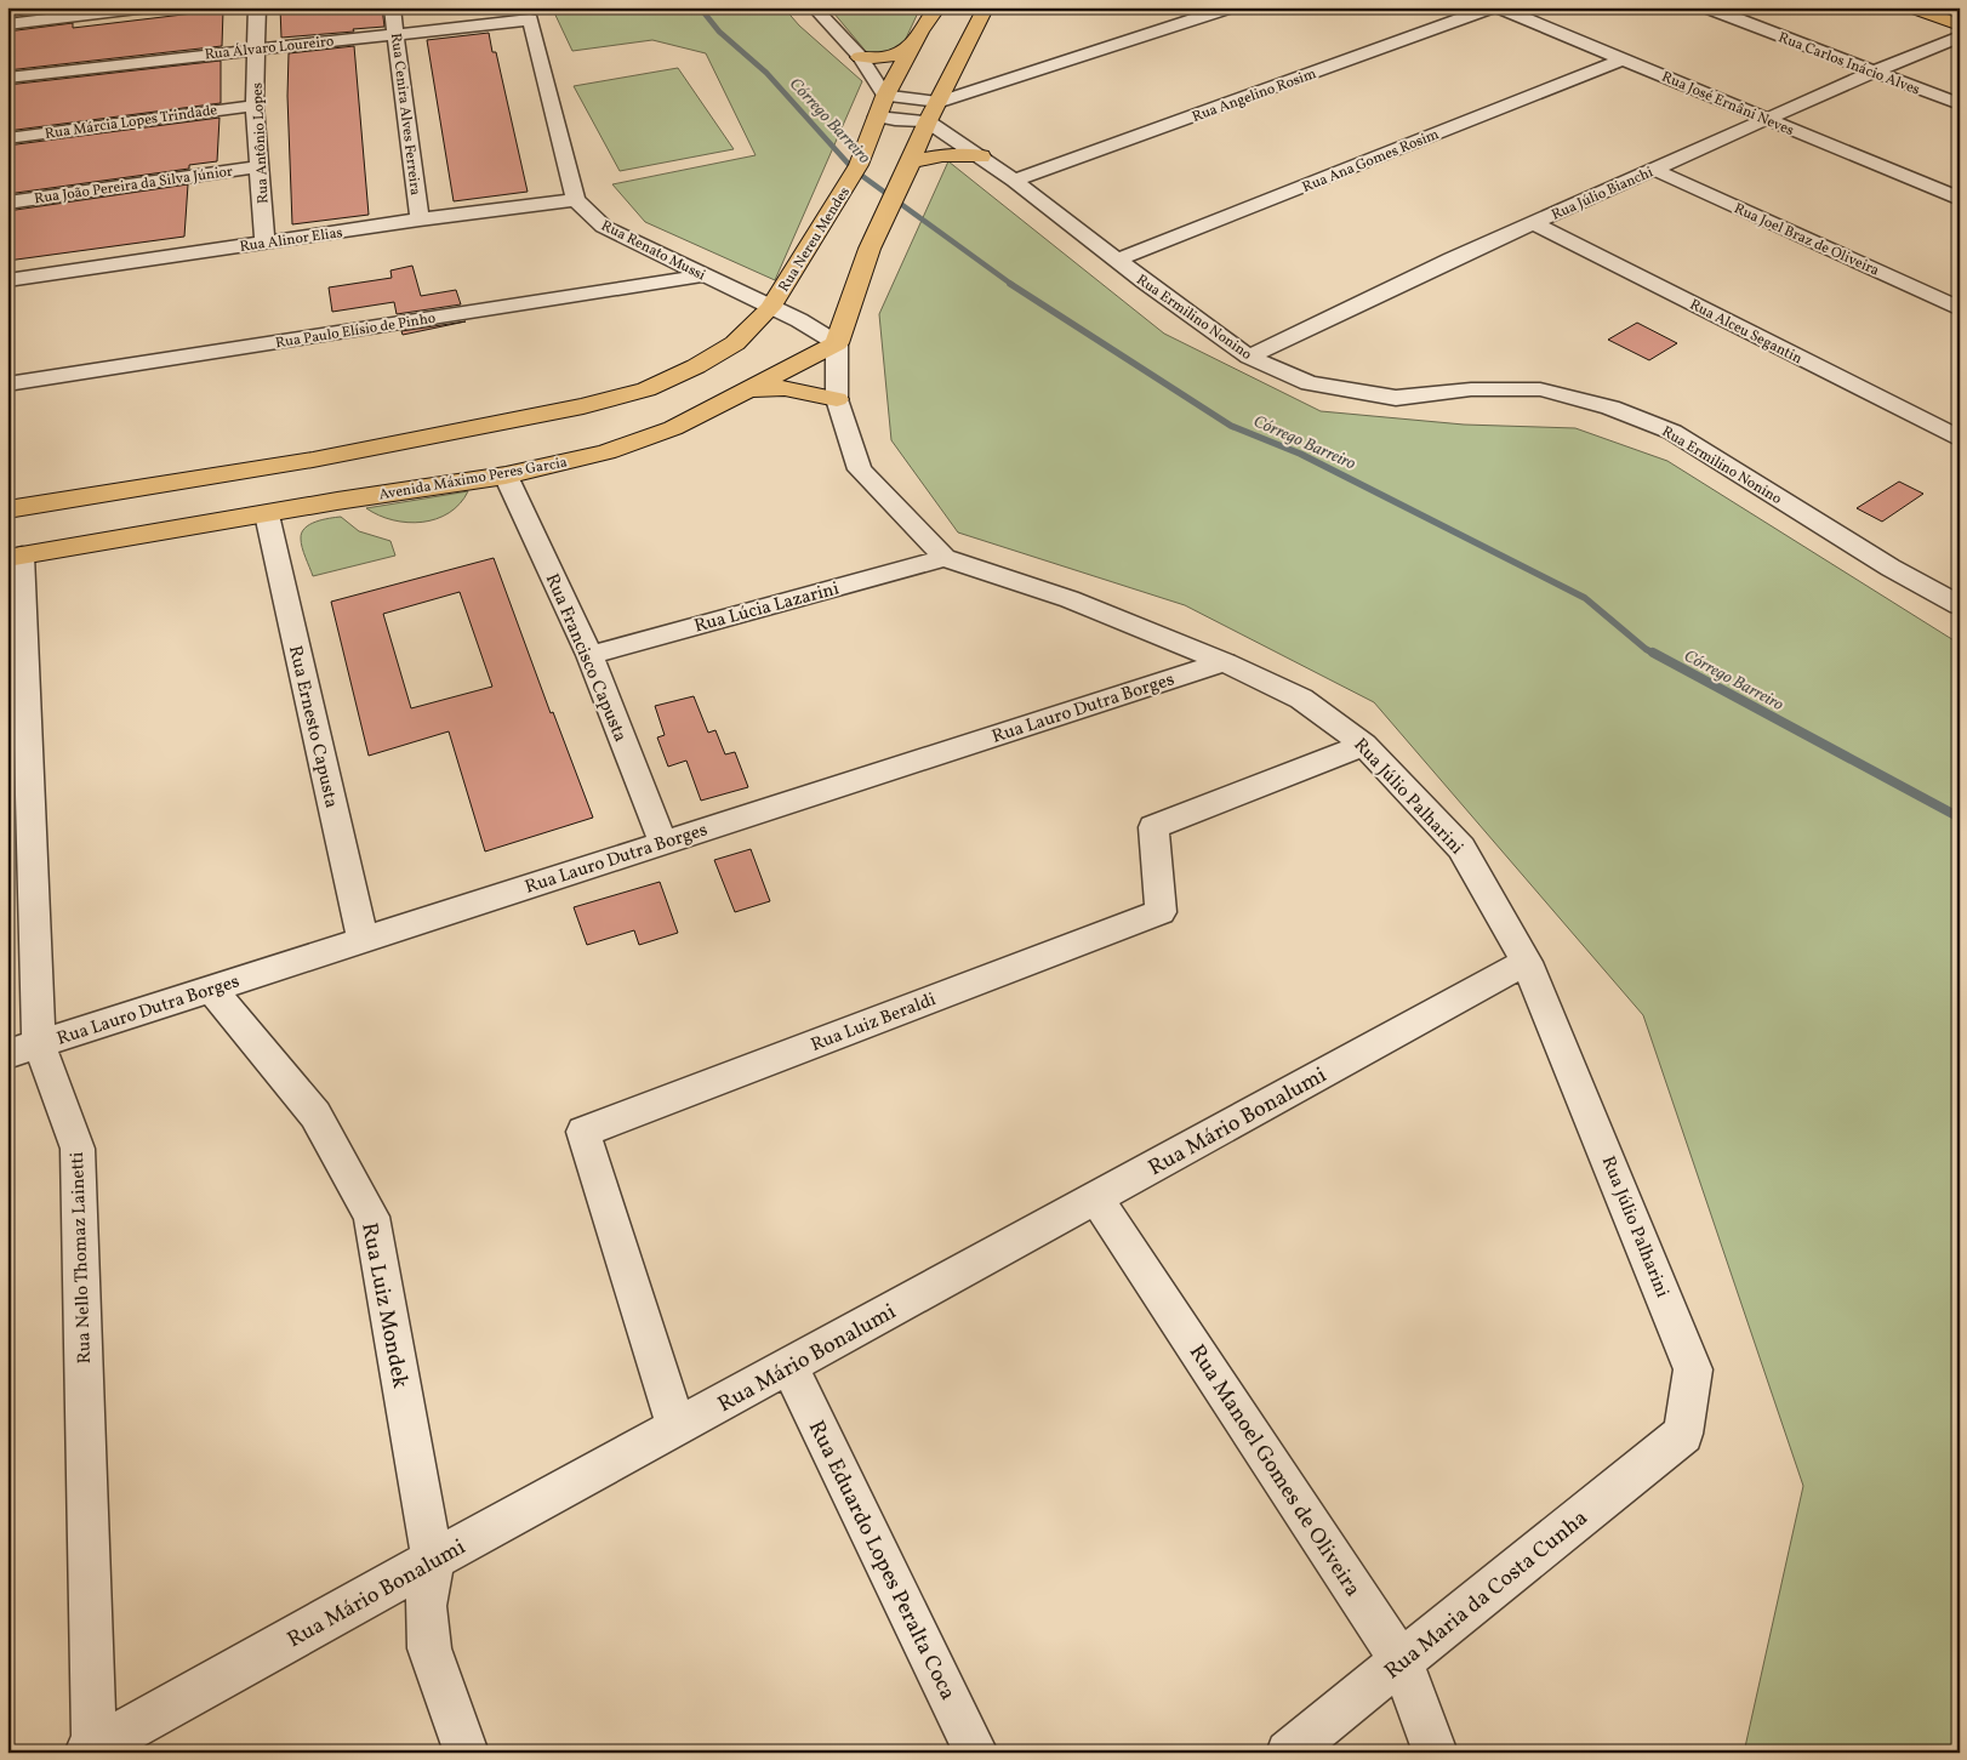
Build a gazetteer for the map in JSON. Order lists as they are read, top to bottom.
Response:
{
  "streets": {
    "main road": ["Rua Nereu Mendes", "Avenida Máximo Peres Garcia"],
    "street": [
      "Rua Álvaro Loureiro",
      "Rua Carlos Inácio Alves",
      "Rua Angelino Rosim",
      "Rua José Ernâni Neves",
      "Rua Cenira Alves Ferreira",
      "Rua Márcia Lopes Trindade",
      "Rua Antônio Lopes",
      "Rua Ana Gomes Rosim",
      "Rua João Pereira da Silva Júnior",
      "Rua Júlio Bianchi",
      "Rua Alinor Elias",
      "Rua Joel Braz de Oliveira",
      "Rua Renato Mussi",
      "Rua Ermilino Nonino",
      "Rua Paulo Elísio de Pinho",
      "Rua Alceu Segantin",
      "Rua Lúcia Lazarini",
      "Rua Francisco Capusta",
      "Rua Lauro Dutra Borges",
      "Rua Ernesto Capusta",
      "Rua Júlio Palharini",
      "Rua Luiz Beraldi",
      "Rua Mário Bonalumi",
      "Rua Nello Thomaz Lainetti",
      "Rua Luiz Mondek",
      "Rua Manoel Gomes de Oliveira",
      "Rua Eduardo Lopes Peralta Coca",
      "Rua Maria da Costa Cunha"
    ]
  },
  "crossings": [
    ["Rua Álvaro Loureiro", "Rua Cenira Alves Ferreira"],
    ["Rua Álvaro Loureiro", "Rua Antônio Lopes"],
    ["Rua Álvaro Loureiro", "Rua Alinor Elias"],
    ["Rua Álvaro Loureiro", "Rua Renato Mussi"],
    ["Rua Carlos Inácio Alves", "Rua Júlio Bianchi"],
    ["Rua Angelino Rosim", "Rua José Ernâni Neves"],
    ["Rua Angelino Rosim", "Rua Ermilino Nonino"],
    ["Rua José Ernâni Neves", "Rua Ana Gomes Rosim"],
    ["Rua José Ernâni Neves", "Rua Júlio Bianchi"],
    ["Rua Cenira Alves Ferreira", "Rua Alinor Elias"],
    ["Rua Márcia Lopes Trindade", "Rua Antônio Lopes"],
    ["Rua Antônio Lopes", "Rua João Pereira da Silva Júnior"],
    ["Rua Antônio Lopes", "Rua Alinor Elias"],
    ["Rua Ana Gomes Rosim", "Rua Ermilino Nonino"],
    ["Rua Júlio Bianchi", "Rua Joel Braz de Oliveira"],
    ["Rua Júlio Bianchi", "Rua Ermilino Nonino"],
    ["Rua Júlio Bianchi", "Rua Alceu Segantin"],
    ["Rua Alinor Elias", "Rua Renato Mussi"],
    ["Rua Nereu Mendes", "Rua Renato Mussi"],
    ["Rua Renato Mussi", "Rua Paulo Elísio de Pinho"],
    ["Rua Renato Mussi", "Avenida Máximo Peres Garcia"],
    ["Rua Renato Mussi", "Rua Júlio Palharini"],
    ["Avenida Máximo Peres Garcia", "Rua Francisco Capusta"],
    ["Avenida Máximo Peres Garcia", "Rua Ernesto Capusta"],
    ["Avenida Máximo Peres Garcia", "Rua Júlio Palharini"],
    ["Avenida Máximo Peres Garcia", "Rua Nello Thomaz Lainetti"],
    ["Rua Lúcia Lazarini", "Rua Francisco Capusta"],
    ["Rua Lúcia Lazarini", "Rua Júlio Palharini"],
    ["Rua Francisco Capusta", "Rua Lauro Dutra Borges"],
    ["Rua Lauro Dutra Borges", "Rua Ernesto Capusta"],
    ["Rua Lauro Dutra Borges", "Rua Júlio Palharini"],
    ["Rua Lauro Dutra Borges", "Rua Nello Thomaz Lainetti"],
    ["Rua Lauro Dutra Borges", "Rua Luiz Mondek"],
    ["Rua Júlio Palharini", "Rua Luiz Beraldi"],
    ["Rua Júlio Palharini", "Rua Mário Bonalumi"],
    ["Rua Júlio Palharini", "Rua Maria da Costa Cunha"],
    ["Rua Luiz Beraldi", "Rua Mário Bonalumi"],
    ["Rua Mário Bonalumi", "Rua Nello Thomaz Lainetti"],
    ["Rua Mário Bonalumi", "Rua Luiz Mondek"],
    ["Rua Mário Bonalumi", "Rua Manoel Gomes de Oliveira"],
    ["Rua Mário Bonalumi", "Rua Eduardo Lopes Peralta Coca"],
    ["Rua Manoel Gomes de Oliveira", "Rua Maria da Costa Cunha"]
  ],
  "water": ["Córrego Barreiro"]
}
